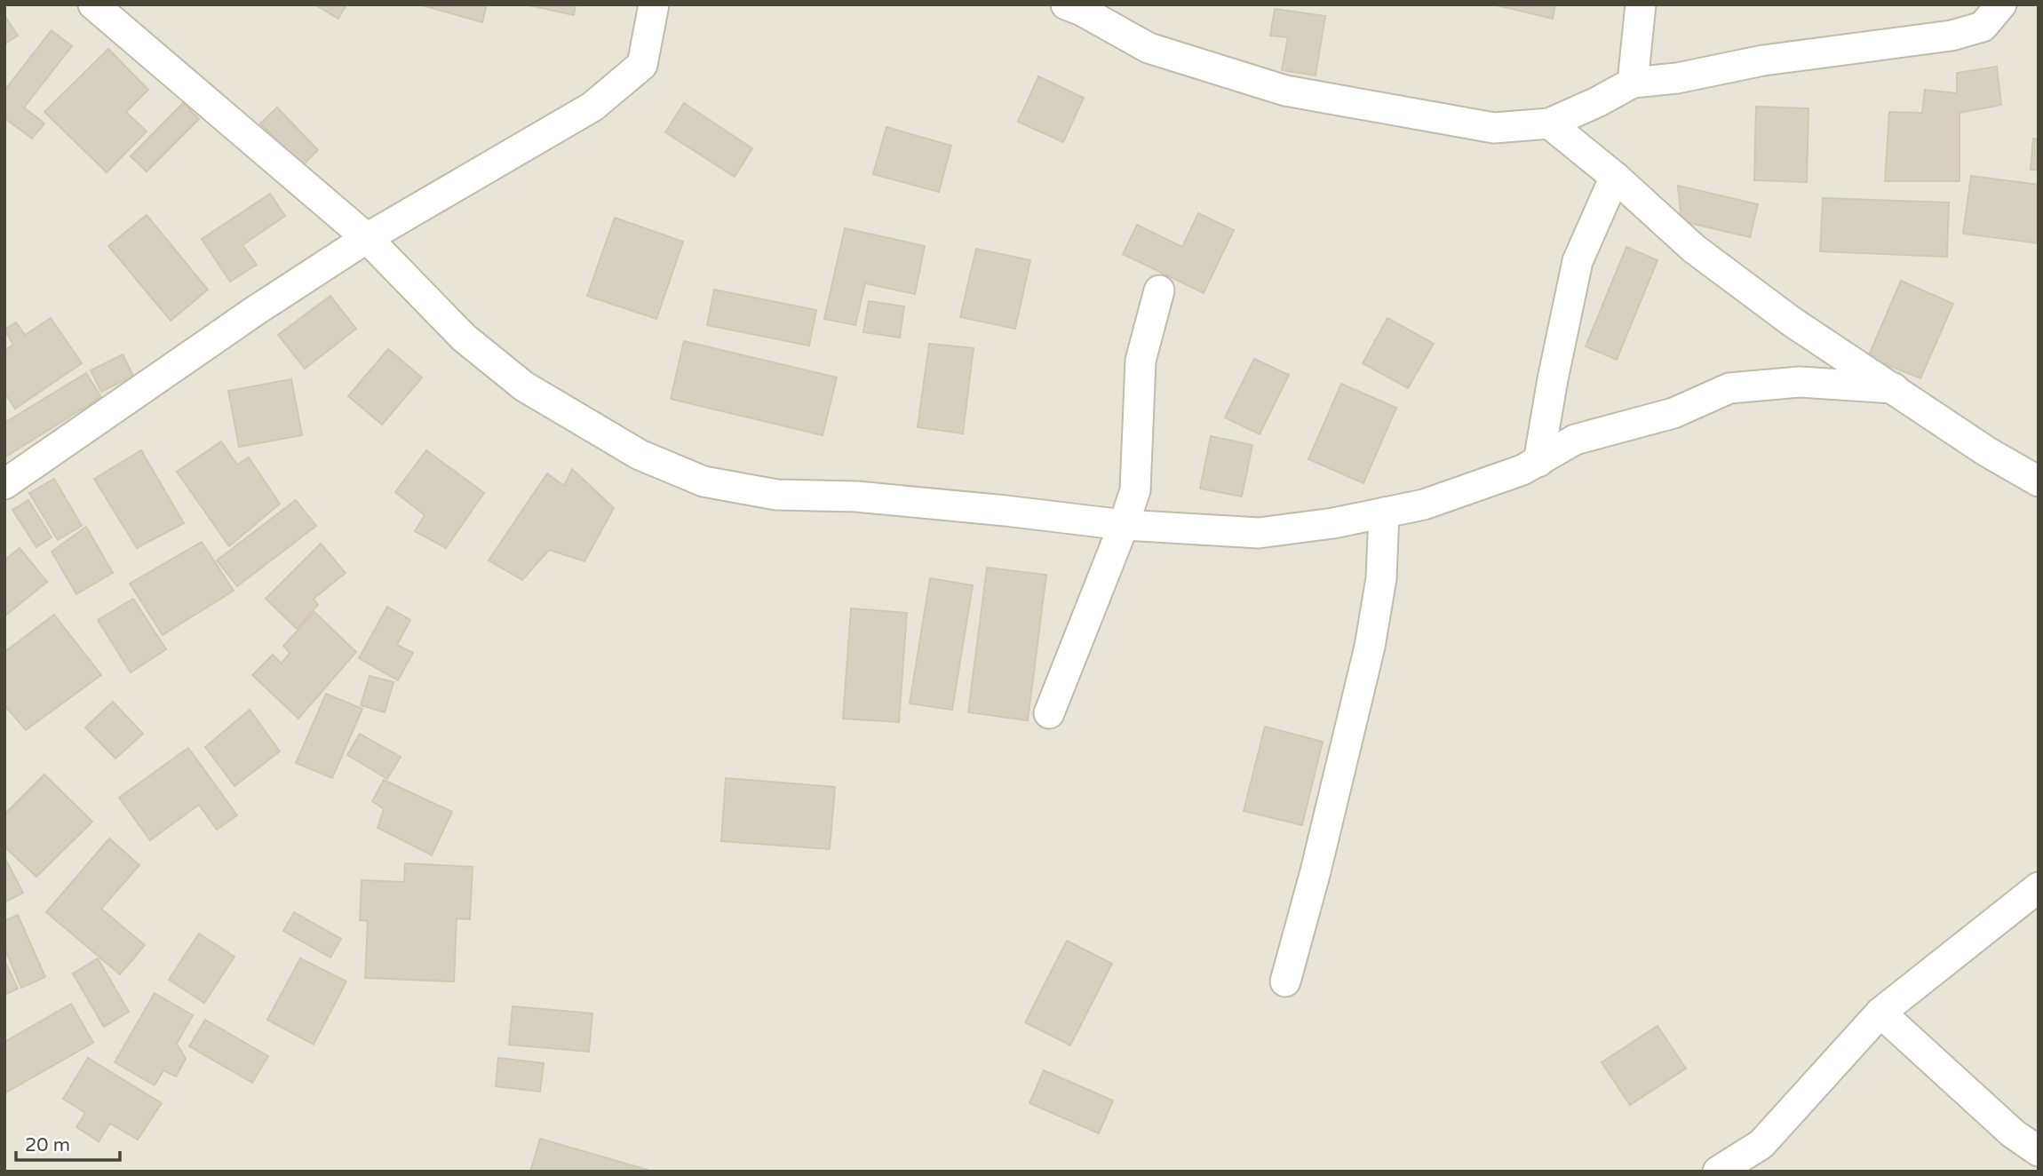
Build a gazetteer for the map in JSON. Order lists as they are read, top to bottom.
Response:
{
  "scale_bar": "20 m"
}
